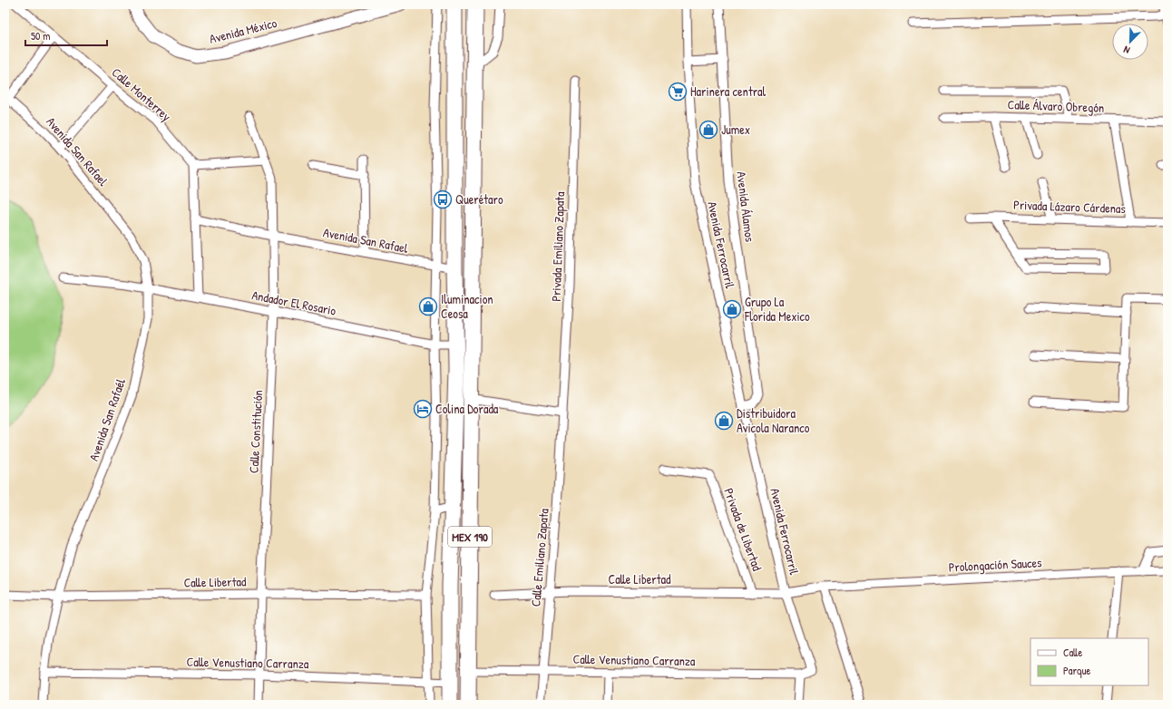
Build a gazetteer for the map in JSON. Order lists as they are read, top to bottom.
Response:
{
  "streets": {
    "highway": ["MEX 190"],
    "street": [
      "Avenida México",
      "Calle Monterrey",
      "Calle Álvaro Obregón",
      "Avenida San Rafael",
      "Avenida Álamos",
      "Privada Lázaro Cárdenas",
      "Avenida Ferrocarril",
      "Privada Emiliano Zapata",
      "Andador El Rosario",
      "Avenida San Rafaél",
      "Calle Constitución",
      "Privada de Libertad",
      "Calle Emiliano Zapata",
      "Prolongación Sauces",
      "Calle Libertad",
      "Calle Venustiano Carranza"
    ]
  },
  "crossings": [
    ["Avenida San Rafael", "Avenida San Rafaél"],
    ["Avenida San Rafael", "Calle Constitución"],
    ["Avenida San Rafael", "MEX 190"],
    ["Avenida Álamos", "Avenida Ferrocarril"],
    ["Avenida Ferrocarril", "Prolongación Sauces"],
    ["Avenida Ferrocarril", "Calle Libertad"],
    ["Avenida Ferrocarril", "Calle Venustiano Carranza"],
    ["Privada Emiliano Zapata", "Calle Emiliano Zapata"],
    ["Andador El Rosario", "Avenida San Rafaél"],
    ["Andador El Rosario", "Calle Constitución"],
    ["Andador El Rosario", "MEX 190"],
    ["Avenida San Rafaél", "Calle Libertad"],
    ["Avenida San Rafaél", "Calle Venustiano Carranza"],
    ["Calle Constitución", "Calle Libertad"],
    ["Calle Constitución", "Calle Venustiano Carranza"],
    ["Privada de Libertad", "Calle Libertad"],
    ["MEX 190", "Calle Venustiano Carranza"],
    ["Calle Emiliano Zapata", "Calle Libertad"],
    ["Calle Emiliano Zapata", "Calle Venustiano Carranza"],
    ["Prolongación Sauces", "Calle Libertad"]
  ],
  "places": {
    "supermarket": ["Harinera central"],
    "shop": [
      "Jumex",
      "Iluminacion Ceosa",
      "Grupo La Florida Mexico",
      "Distribuidora Avicola Naranco"
    ],
    "bus stop": ["Querétaro"],
    "hotel": ["Colina Dorada"]
  },
  "legend": ["Calle", "Parque"],
  "scale_bar": "50 m",
  "north": "bottom left"
}
